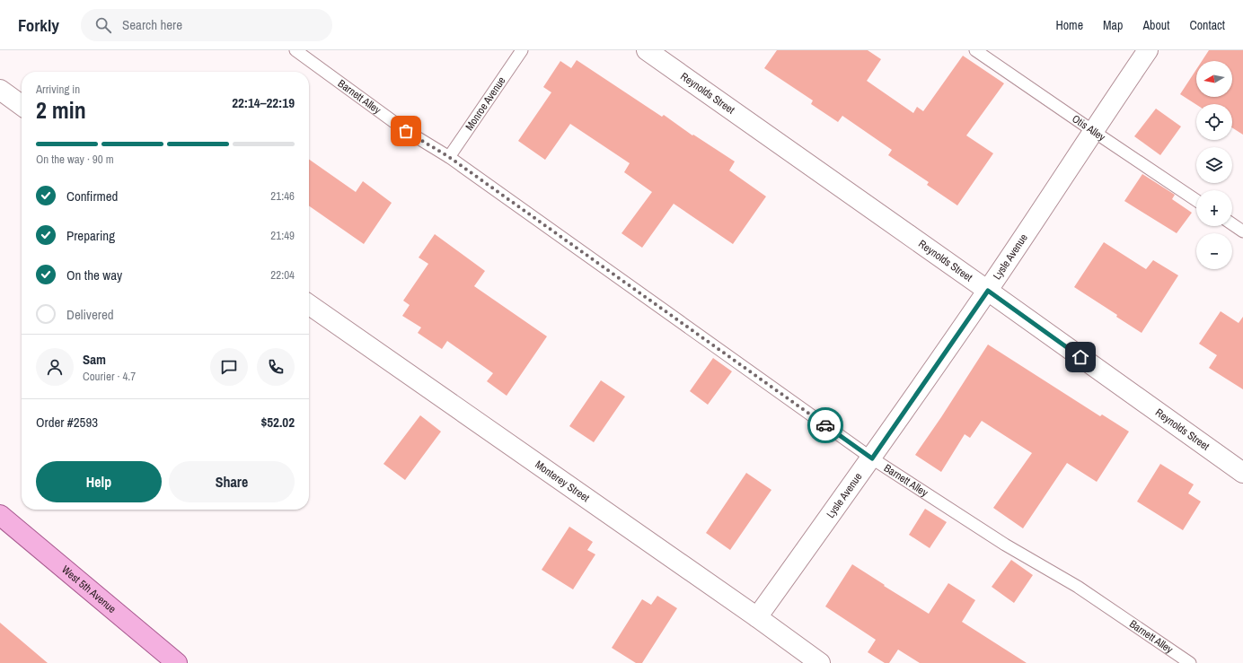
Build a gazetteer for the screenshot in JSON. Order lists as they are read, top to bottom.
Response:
{
  "streets": {
    "main road": ["West 5th Avenue"],
    "street": ["Reynolds Street", "Lysle Avenue", "Monterey Street"],
    "lane": ["Barnett Alley", "Monroe Avenue", "Otis Alley"]
  },
  "crossings": [
    ["Reynolds Street", "Lysle Avenue"],
    ["Barnett Alley", "Monroe Avenue"],
    ["Barnett Alley", "Lysle Avenue"],
    ["Otis Alley", "Lysle Avenue"],
    ["Lysle Avenue", "Monterey Street"]
  ],
  "north": "left",
  "page": {
    "header": "Forkly",
    "search": "Search here",
    "nav": [
      "Home",
      "Map",
      "About",
      "Contact"
    ],
    "map_buttons": ["+", "−"],
    "heading": ["2 min", "Arriving in", "22:14–22:19"],
    "panel": [
      "Sam",
      "Courier · 4.7",
      "Order #2593",
      "$52.02"
    ],
    "bar": "On the way · 90 m",
    "list": [
      ["Confirmed", "21:46"],
      ["Preparing", "21:49"],
      ["On the way", "22:04"],
      "Delivered"
    ],
    "buttons": ["Help", "Share"]
  }
}
